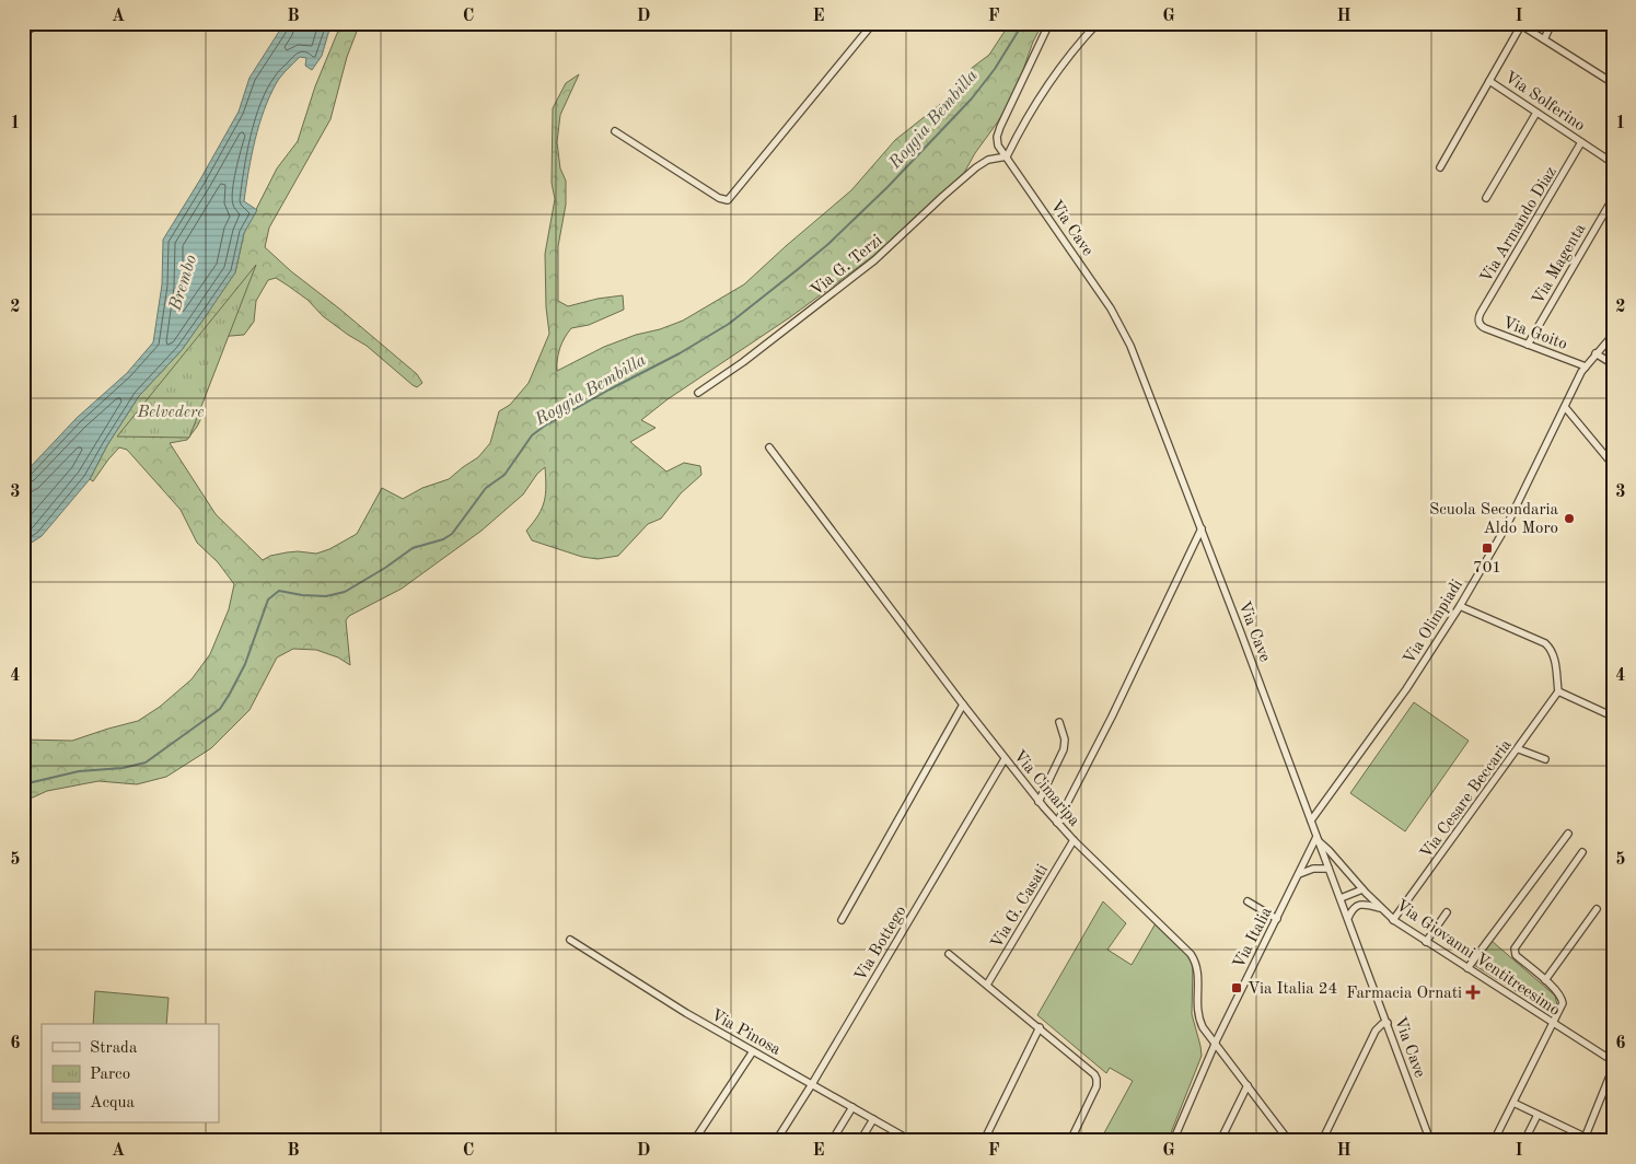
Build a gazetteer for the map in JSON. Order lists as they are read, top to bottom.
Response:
{
  "streets": {
    "street": [
      "Via Solferino",
      "Via Armando Diaz",
      "Via Cave",
      "Via Magenta",
      "Via G. Terzi",
      "Via Goito",
      "Via Olimpiadi",
      "Via Cimaripa",
      "Via Cesare Beccaria",
      "Via G. Casati",
      "Via Italia",
      "Via Bottego",
      "Via Giovanni Ventitreesimo",
      "Via Pinosa"
    ]
  },
  "crossings": [
    ["Via Solferino", "Via Armando Diaz"],
    ["Via Armando Diaz", "Via Goito"],
    ["Via Cave", "Via G. Terzi"],
    ["Via Cave", "Via Olimpiadi"],
    ["Via Cave", "Via Italia"],
    ["Via Cave", "Via Giovanni Ventitreesimo"],
    ["Via Magenta", "Via Goito"],
    ["Via Goito", "Via Olimpiadi"],
    ["Via Cimaripa", "Via G. Casati"],
    ["Via Cimaripa", "Via Italia"],
    ["Via Cimaripa", "Via Bottego"],
    ["Via Cesare Beccaria", "Via Giovanni Ventitreesimo"],
    ["Via Italia", "Via Giovanni Ventitreesimo"],
    ["Via Bottego", "Via Pinosa"]
  ],
  "water": ["Roggia Bembilla", "Brembo"],
  "parks": ["Belvedere"],
  "places": {
    "other": ["Scuola Secondaria Aldo Moro"],
    "transit": ["701", "Via Italia 24"],
    "health": ["Farmacia Ornati"]
  },
  "legend": ["Strada", "Parco", "Acqua"],
  "grid": {
    "columns": [
      "A",
      "B",
      "C",
      "D",
      "E",
      "F",
      "G",
      "H",
      "I"
    ],
    "rows": [
      "1",
      "2",
      "3",
      "4",
      "5",
      "6"
    ]
  }
}
